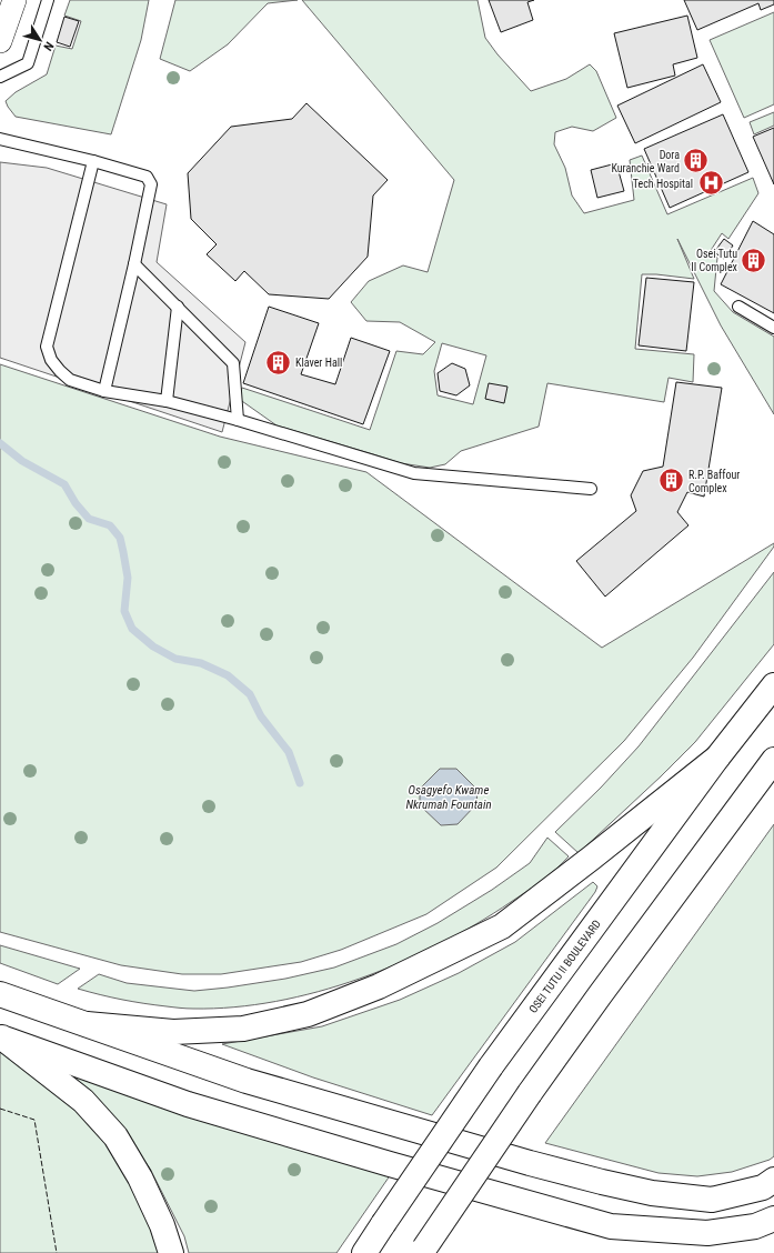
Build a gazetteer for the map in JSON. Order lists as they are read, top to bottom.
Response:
{
  "streets": {
    "main road": ["OSEI TUTU II BOULEVARD"]
  },
  "water": ["Osagyefo Kwame Nkrumah Fountain"],
  "places": {
    "building": [
      "Dora Kuranchie Ward",
      "Osei Tutu II Complex",
      "Klaver Hall",
      "R.P. Baffour Complex"
    ],
    "hospital": ["Tech Hospital"]
  },
  "north": "bottom right"
}
